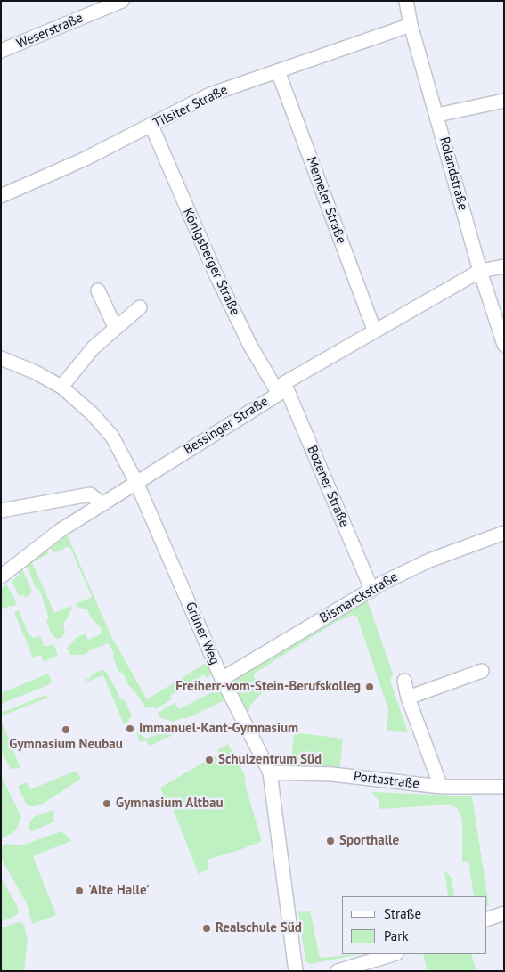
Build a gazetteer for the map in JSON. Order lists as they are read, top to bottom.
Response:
{
  "streets": {
    "street": [
      "Weserstraße",
      "Tilsiter Straße",
      "Rolandstraße",
      "Memeler Straße",
      "Königsberger Straße",
      "Bessinger Straße",
      "Bozener Straße",
      "Bismarckstraße",
      "Grüner Weg",
      "Portastraße"
    ]
  },
  "crossings": [
    ["Tilsiter Straße", "Rolandstraße"],
    ["Tilsiter Straße", "Memeler Straße"],
    ["Tilsiter Straße", "Königsberger Straße"],
    ["Rolandstraße", "Bessinger Straße"],
    ["Memeler Straße", "Bessinger Straße"],
    ["Königsberger Straße", "Bessinger Straße"],
    ["Königsberger Straße", "Bozener Straße"],
    ["Bessinger Straße", "Bozener Straße"],
    ["Bessinger Straße", "Grüner Weg"],
    ["Bozener Straße", "Bismarckstraße"],
    ["Bismarckstraße", "Grüner Weg"],
    ["Grüner Weg", "Portastraße"]
  ],
  "places": [
    "Freiherr-vom-Stein-Berufskolleg",
    "Immanuel-Kant-Gymnasium",
    "Gymnasium Neubau",
    "Schulzentrum Süd",
    "Gymnasium Altbau",
    "Sporthalle",
    "'Alte Halle'",
    "Realschule Süd"
  ],
  "legend": ["Straße", "Park"]
}
